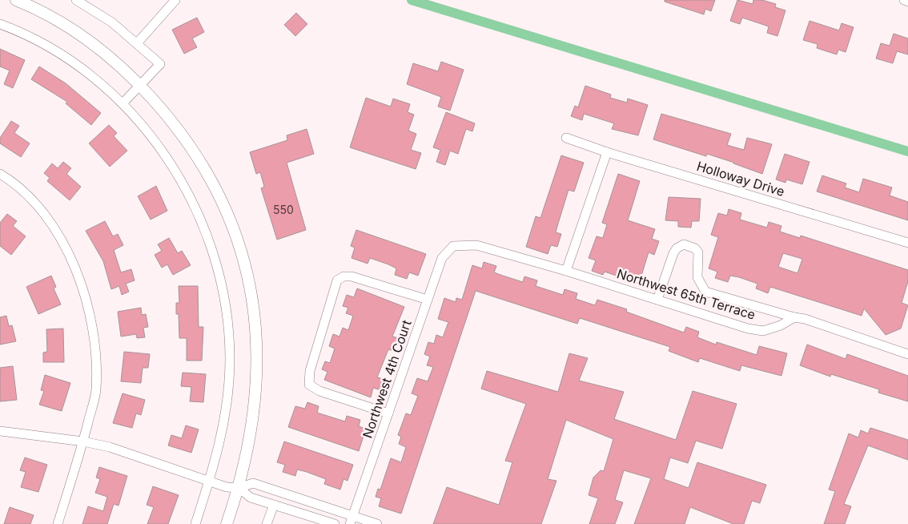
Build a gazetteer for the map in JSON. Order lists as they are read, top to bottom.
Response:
{
  "streets": {
    "street": ["Holloway Drive", "Northwest 65th Terrace", "Northwest 4th Court"]
  },
  "crossings": [
    ["Northwest 65th Terrace", "Northwest 4th Court"]
  ],
  "house_numbers": ["550"]
}
